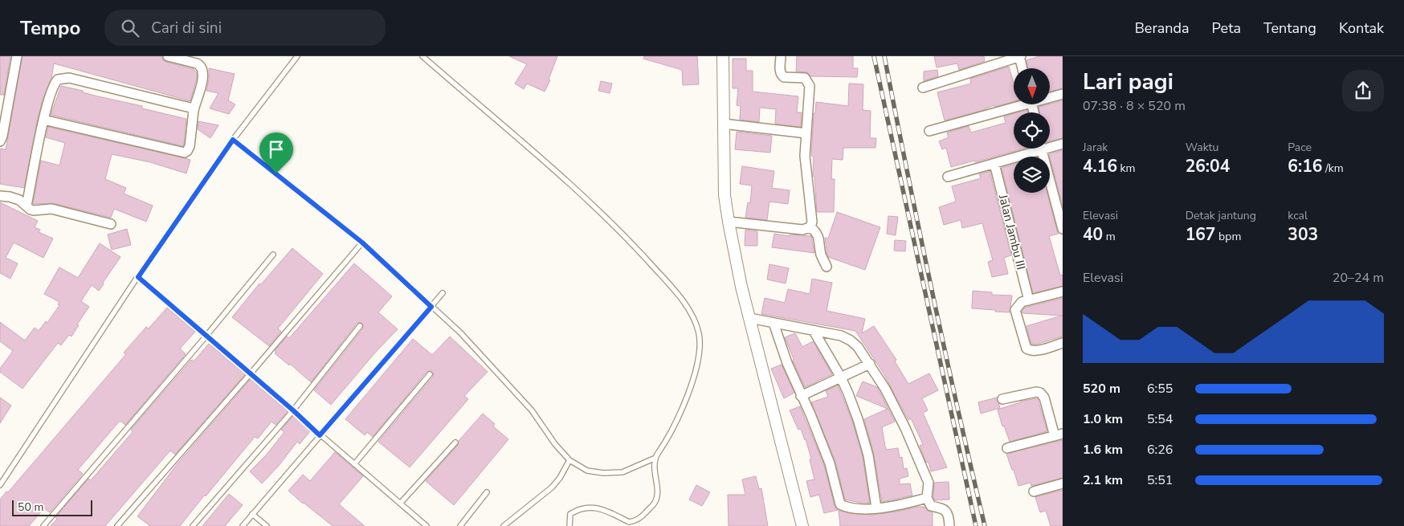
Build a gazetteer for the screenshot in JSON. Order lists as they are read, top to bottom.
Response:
{
  "streets": {
    "street": ["Jalan Jambu III"]
  },
  "scale_bar": "50 m",
  "north": "bottom",
  "page": {
    "header": "Tempo",
    "search": "Cari di sini",
    "nav": [
      "Beranda",
      "Peta",
      "Tentang",
      "Kontak"
    ],
    "heading": ["Lari pagi", "07:38 · 8 × 520 m"],
    "stats": [
      ["Jarak", "4.16 km"],
      ["Waktu", "26:04"],
      ["Pace", "6:16 /km"],
      ["Elevasi", "40 m"],
      ["Detak jantung", "167 bpm"],
      ["kcal", "303"]
    ],
    "chart": ["Elevasi", "20–24 m"],
    "list": [
      {
        "name": "520 m",
        "note": "6:55"
      },
      {
        "name": "1.0 km",
        "note": "5:54"
      },
      {
        "name": "1.6 km",
        "note": "6:26"
      },
      {
        "name": "2.1 km",
        "note": "5:51"
      }
    ],
    "scale": "50 m"
  }
}
